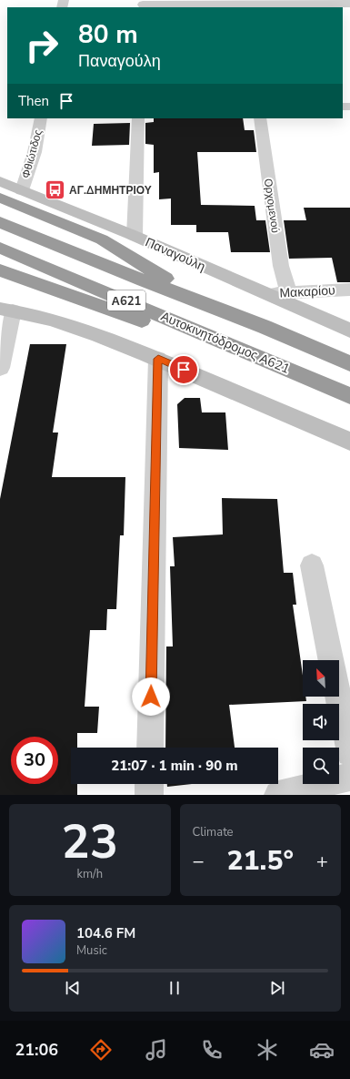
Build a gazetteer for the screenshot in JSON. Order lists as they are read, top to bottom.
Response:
{
  "streets": {
    "highway": ["Α621", "Αυτοκινητόδρομος Α621"],
    "main road": ["Παναγούλη"],
    "street": ["Φθιώτιδος", "Ορχομενού", "Μακαρίου"]
  },
  "crossings": [
    ["Φθιώτιδος", "Παναγούλη"],
    ["Ορχομενού", "Μακαρίου"],
    ["Παναγούλη", "Μακαρίου"]
  ],
  "places": {
    "bus stop": ["ΑΓ.ΔΗΜΗΤΡΙΟΥ"]
  },
  "north": "top left",
  "page": {
    "turn": ["80 m", "Παναγούλη"],
    "then": "Then",
    "limit": "30",
    "trip": "21:07 · 1 min · 90 m",
    "tile": [
      ["23", "km/h"],
      "Climate"
    ],
    "heat": ["−", "21.5°", "+"],
    "song": ["104.6 FM", "Music"],
    "tabs": "21:06"
  }
}
